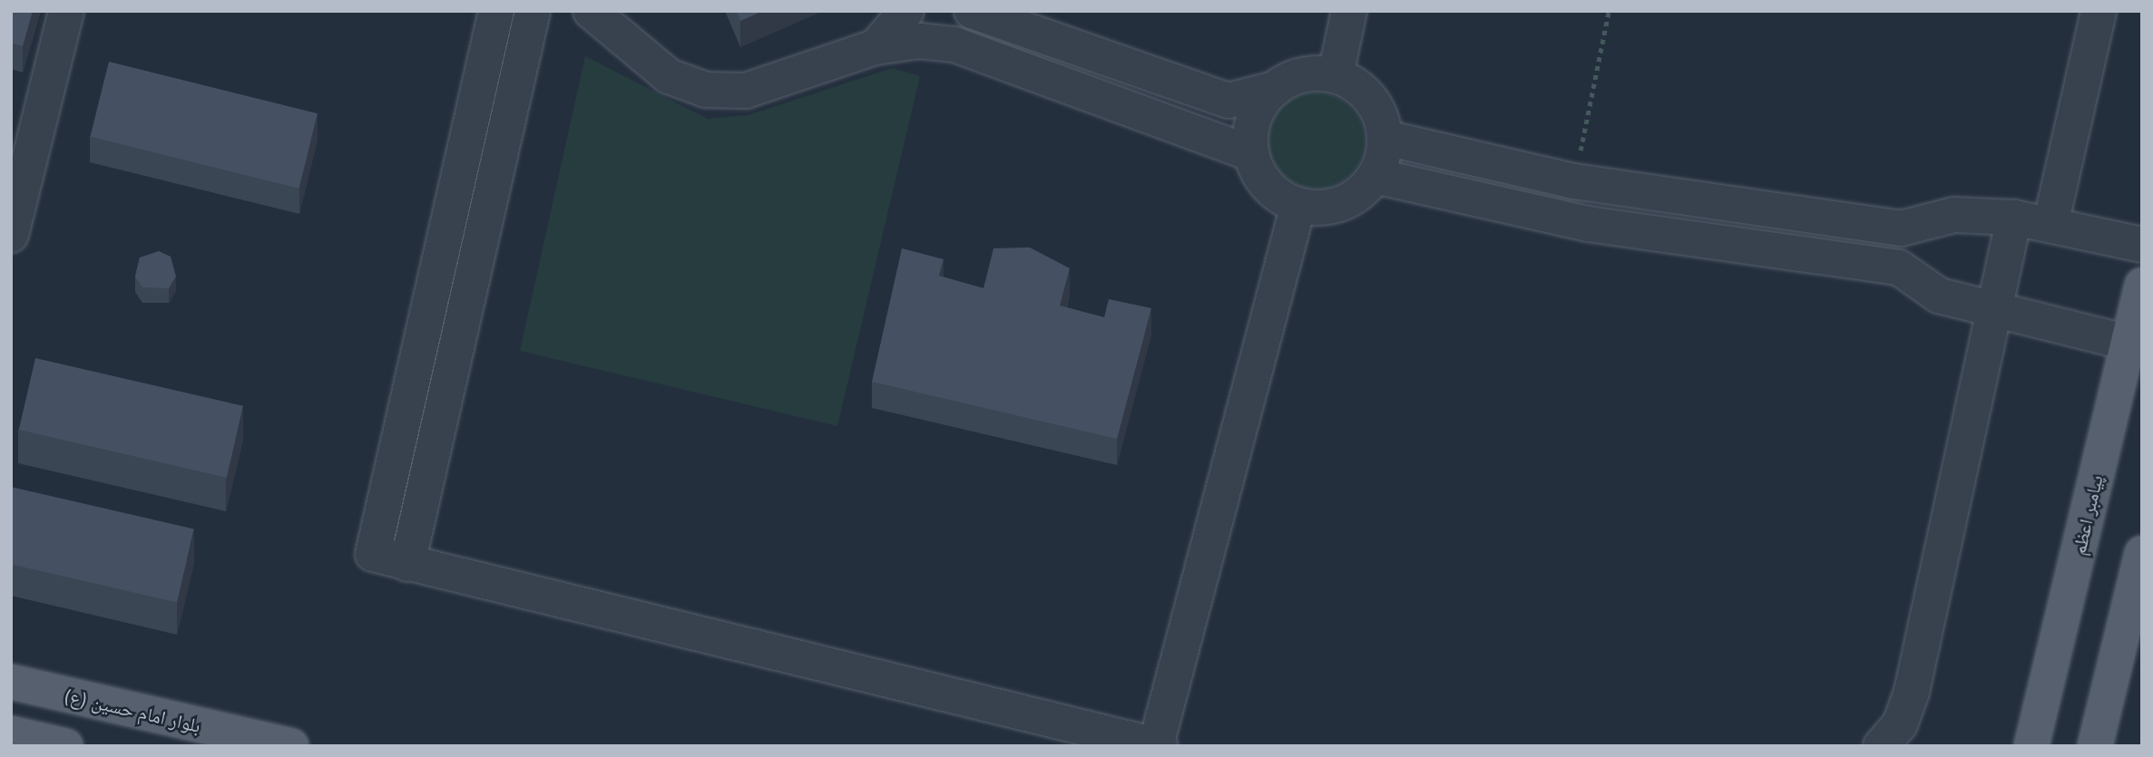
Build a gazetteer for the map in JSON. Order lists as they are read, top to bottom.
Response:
{
  "streets": {
    "main road": ["پیامبر اعظم", "بلوار امام حسین (ع)"]
  }
}
